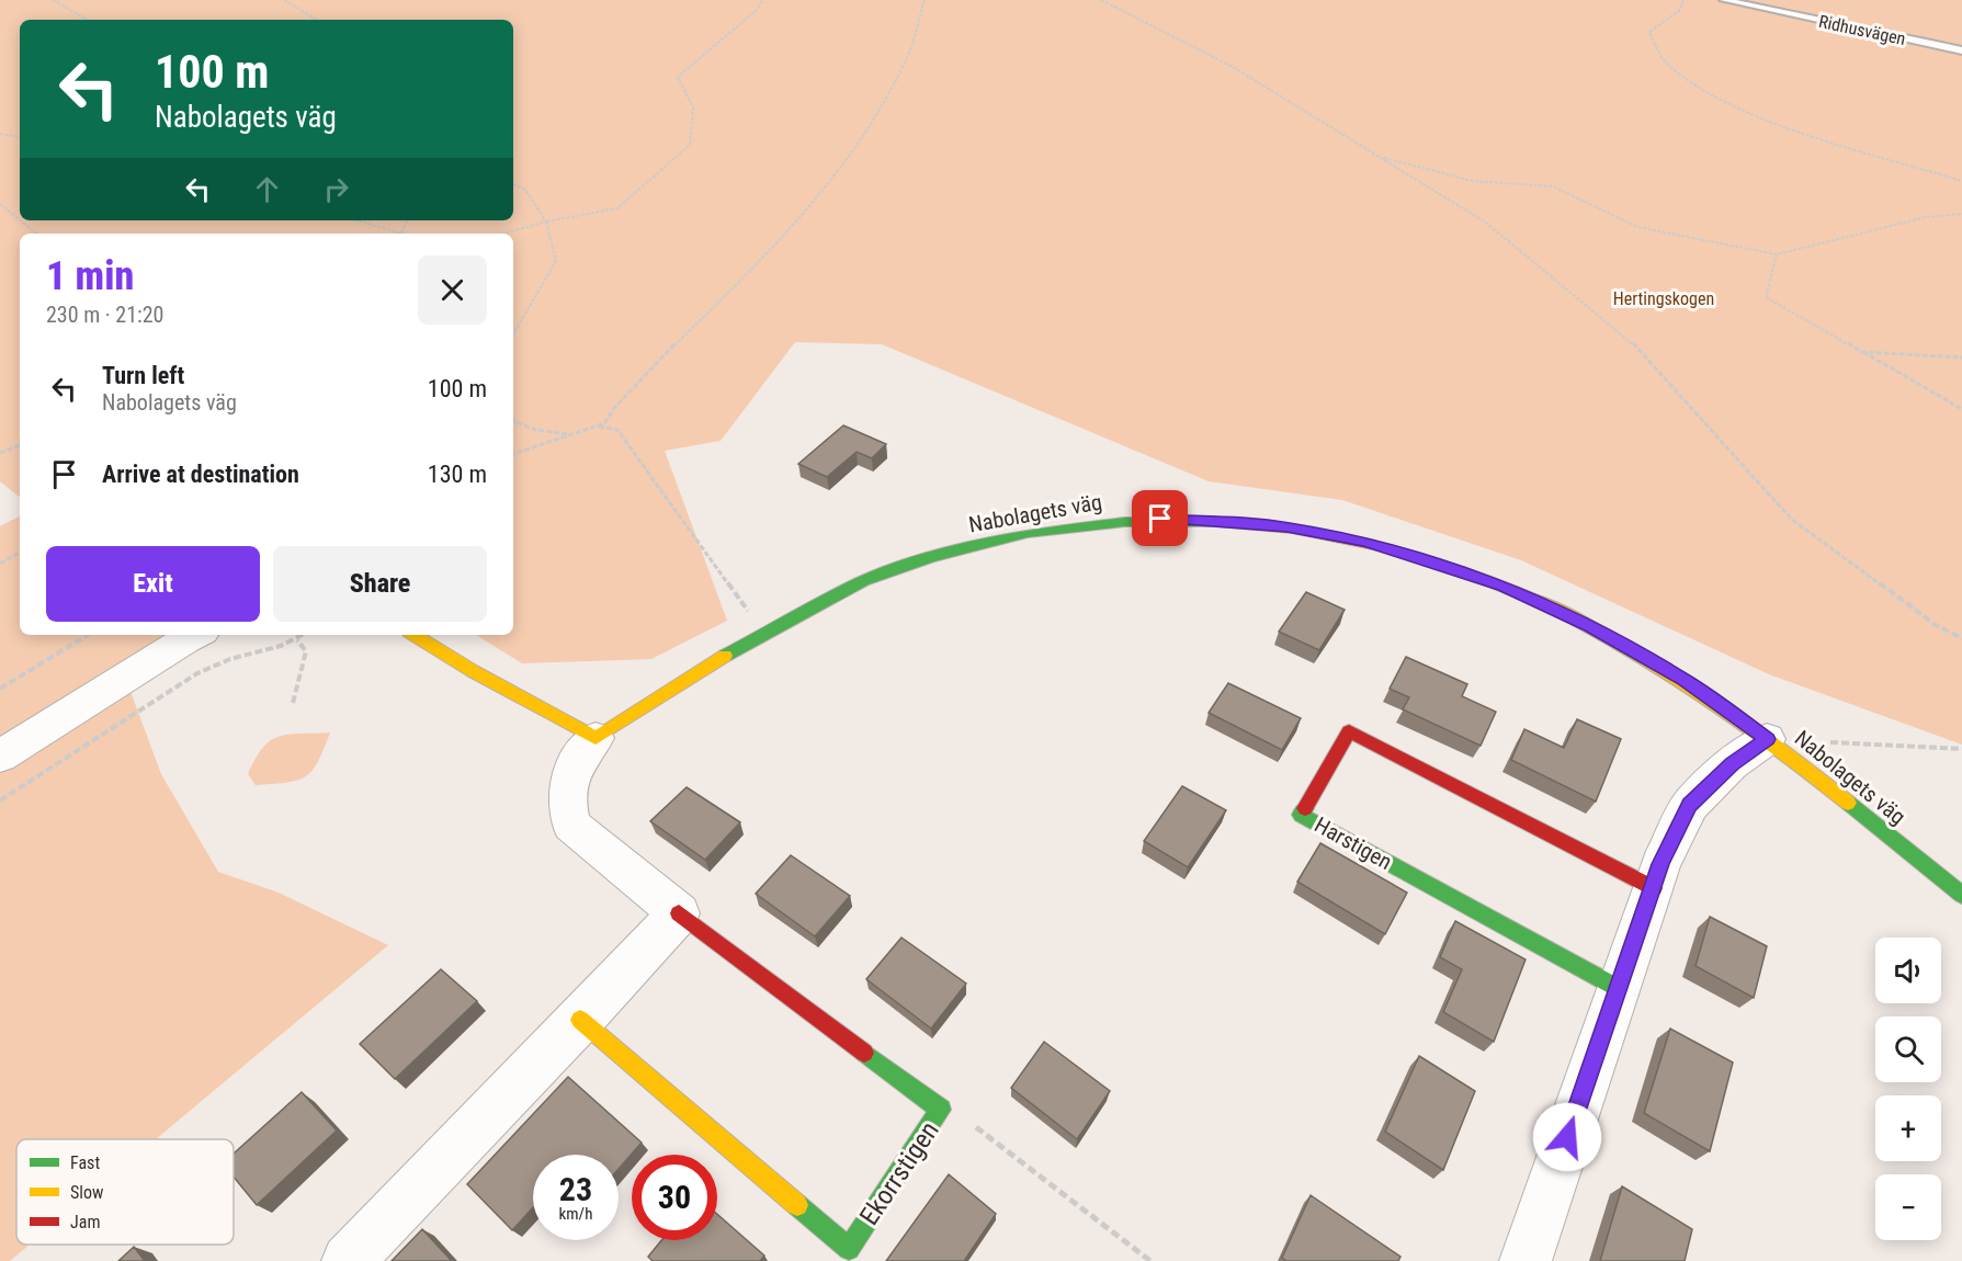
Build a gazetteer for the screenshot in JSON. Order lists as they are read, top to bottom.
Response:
{
  "streets": {
    "street": ["Nabolagets väg", "Harstigen", "Ekorrstigen"],
    "lane": ["Ridhusvägen"]
  },
  "crossings": [
    ["Nabolagets väg", "Ekorrstigen"]
  ],
  "parks": ["Hertingskogen"],
  "legend": ["Fast", "Slow", "Jam"],
  "page": {
    "turn": ["100 m", "Nabolagets väg"],
    "heading": ["1 min", "230 m · 21:20"],
    "list": [
      {
        "name": "Turn left",
        "note": "Nabolagets väg",
        "value": "100 m"
      },
      {
        "name": "Arrive at destination",
        "value": "130 m"
      }
    ],
    "buttons": ["Exit", "Share"],
    "map_buttons": ["+", "−"],
    "speed": "23 km/h",
    "limit": "30"
  }
}
